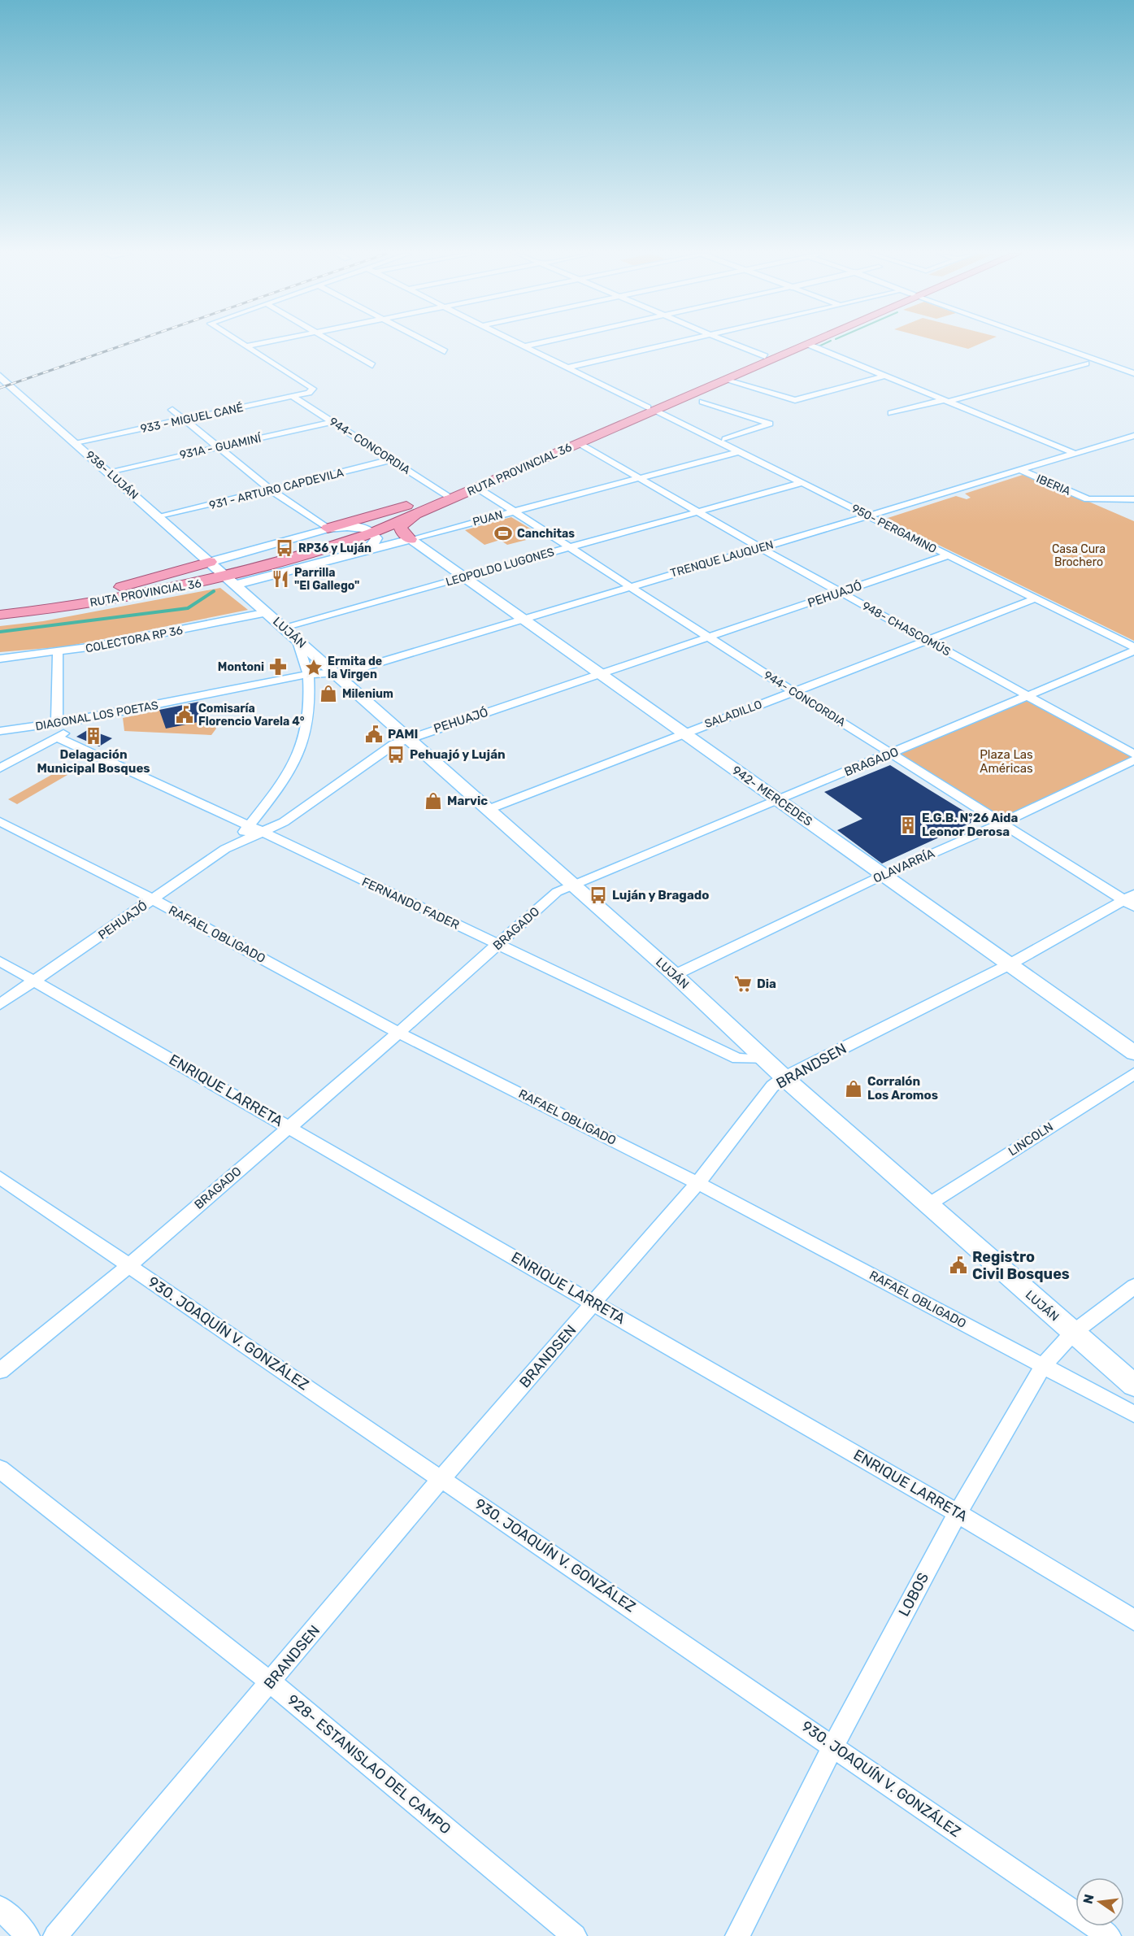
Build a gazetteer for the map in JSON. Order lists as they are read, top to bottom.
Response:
{
  "streets": {
    "main road": [
      "RUTA PROVINCIAL 36",
      "938- LUJÁN",
      "PUAN",
      "LUJÁN",
      "942- MERCEDES"
    ],
    "street": [
      "933 - MIGUEL CANÉ",
      "944- CONCORDIA",
      "931A - GUAMINÍ",
      "IBERIA",
      "931 - ARTURO CAPDEVILA",
      "950- PERGAMINO",
      "TRENQUE LAUQUEN",
      "LEOPOLDO LUGONES",
      "PEHUAJÓ",
      "948- CHASCOMÚS",
      "COLECTORA RP 36",
      "SALADILLO",
      "DIAGONAL LOS POETAS",
      "BRAGADO",
      "OLAVARRÍA",
      "FERNANDO FADER",
      "RAFAEL OBLIGADO",
      "BRANDSEN",
      "ENRIQUE LARRETA",
      "LINCOLN",
      "930. JOAQUÍN V. GONZÁLEZ",
      "LOBOS",
      "928- ESTANISLAO DEL CAMPO"
    ]
  },
  "crossings": [
    ["933 - MIGUEL CANÉ", "944- CONCORDIA"],
    ["933 - MIGUEL CANÉ", "938- LUJÁN"],
    ["944- CONCORDIA", "931A - GUAMINÍ"],
    ["944- CONCORDIA", "RUTA PROVINCIAL 36"],
    ["944- CONCORDIA", "931 - ARTURO CAPDEVILA"],
    ["944- CONCORDIA", "PUAN"],
    ["944- CONCORDIA", "TRENQUE LAUQUEN"],
    ["944- CONCORDIA", "LEOPOLDO LUGONES"],
    ["944- CONCORDIA", "PEHUAJÓ"],
    ["944- CONCORDIA", "SALADILLO"],
    ["944- CONCORDIA", "BRAGADO"],
    ["944- CONCORDIA", "OLAVARRÍA"],
    ["944- CONCORDIA", "BRANDSEN"],
    ["931A - GUAMINÍ", "938- LUJÁN"],
    ["RUTA PROVINCIAL 36", "PUAN"],
    ["RUTA PROVINCIAL 36", "950- PERGAMINO"],
    ["RUTA PROVINCIAL 36", "948- CHASCOMÚS"],
    ["RUTA PROVINCIAL 36", "LUJÁN"],
    ["938- LUJÁN", "931 - ARTURO CAPDEVILA"],
    ["938- LUJÁN", "LUJÁN"],
    ["IBERIA", "TRENQUE LAUQUEN"],
    ["PUAN", "950- PERGAMINO"],
    ["PUAN", "948- CHASCOMÚS"],
    ["PUAN", "LUJÁN"],
    ["PUAN", "942- MERCEDES"],
    ["950- PERGAMINO", "TRENQUE LAUQUEN"],
    ["950- PERGAMINO", "LEOPOLDO LUGONES"],
    ["950- PERGAMINO", "PEHUAJÓ"],
    ["950- PERGAMINO", "SALADILLO"],
    ["TRENQUE LAUQUEN", "948- CHASCOMÚS"],
    ["TRENQUE LAUQUEN", "LUJÁN"],
    ["TRENQUE LAUQUEN", "DIAGONAL LOS POETAS"],
    ["TRENQUE LAUQUEN", "942- MERCEDES"],
    ["LEOPOLDO LUGONES", "948- CHASCOMÚS"],
    ["LEOPOLDO LUGONES", "LUJÁN"],
    ["LEOPOLDO LUGONES", "942- MERCEDES"],
    ["PEHUAJÓ", "948- CHASCOMÚS"],
    ["PEHUAJÓ", "LUJÁN"],
    ["PEHUAJÓ", "942- MERCEDES"],
    ["PEHUAJÓ", "FERNANDO FADER"],
    ["PEHUAJÓ", "RAFAEL OBLIGADO"],
    ["PEHUAJÓ", "ENRIQUE LARRETA"],
    ["948- CHASCOMÚS", "SALADILLO"],
    ["948- CHASCOMÚS", "BRAGADO"],
    ["LUJÁN", "COLECTORA RP 36"],
    ["LUJÁN", "SALADILLO"],
    ["LUJÁN", "BRAGADO"],
    ["LUJÁN", "OLAVARRÍA"],
    ["LUJÁN", "FERNANDO FADER"],
    ["LUJÁN", "BRANDSEN"],
    ["LUJÁN", "LINCOLN"],
    ["LUJÁN", "LOBOS"],
    ["SALADILLO", "942- MERCEDES"],
    ["BRAGADO", "942- MERCEDES"],
    ["BRAGADO", "FERNANDO FADER"],
    ["BRAGADO", "RAFAEL OBLIGADO"],
    ["BRAGADO", "ENRIQUE LARRETA"],
    ["BRAGADO", "930. JOAQUÍN V. GONZÁLEZ"],
    ["942- MERCEDES", "OLAVARRÍA"],
    ["942- MERCEDES", "BRANDSEN"],
    ["RAFAEL OBLIGADO", "BRANDSEN"],
    ["RAFAEL OBLIGADO", "LOBOS"],
    ["BRANDSEN", "ENRIQUE LARRETA"],
    ["BRANDSEN", "930. JOAQUÍN V. GONZÁLEZ"],
    ["BRANDSEN", "928- ESTANISLAO DEL CAMPO"],
    ["ENRIQUE LARRETA", "LOBOS"],
    ["930. JOAQUÍN V. GONZÁLEZ", "LOBOS"]
  ],
  "parks": ["Casa Cura Brochero", "Plaza Las Américas"],
  "places": {
    "sports": ["Canchitas"],
    "bus stop": ["RP36 y Luján", "Pehuajó y Luján", "Luján y Bragado"],
    "restaurant": ["Parrilla \"El Gallego\""],
    "pharmacy": ["Montoni"],
    "place": ["Ermita de la Virgen"],
    "shop": ["Milenium", "Marvic", "Corralón Los Aromos"],
    "public building": ["Comisaría Florencio Varela 4°", "PAMI", "Registro Civil Bosques"],
    "building": ["Delagación Municipal Bosques", "E.G.B. Nº26 Aida Leonor Derosa"],
    "supermarket": ["Dia"]
  },
  "north": "left"
}
